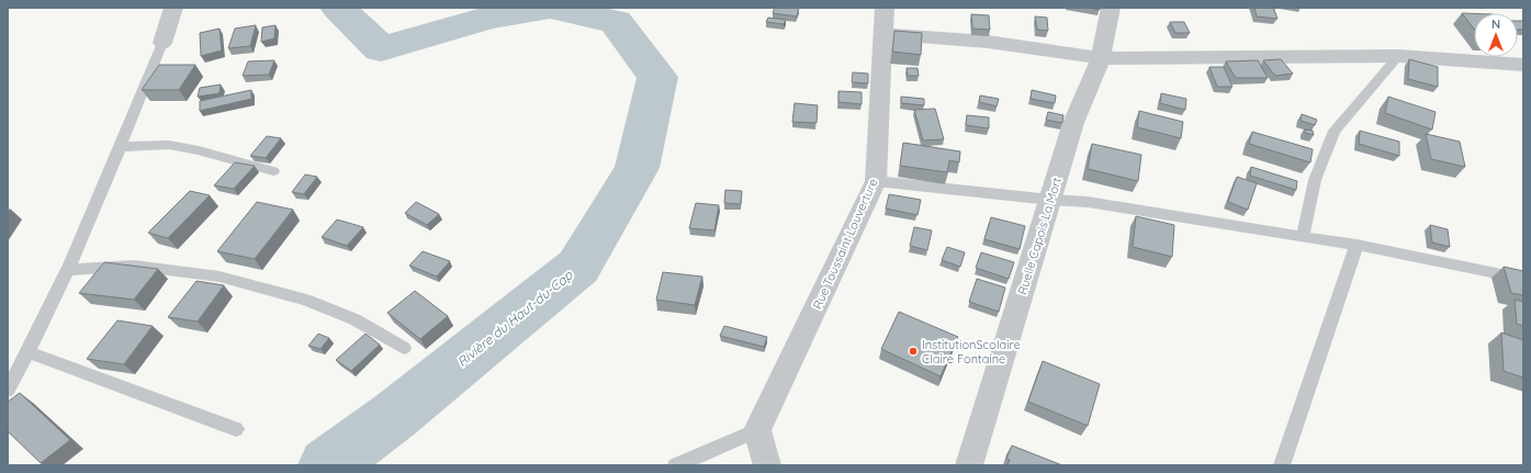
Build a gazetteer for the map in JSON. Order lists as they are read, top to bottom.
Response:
{
  "streets": {
    "street": ["Ruelle Capois La Mort", "Rue Toussaint Louverture"]
  },
  "water": ["Rivière du Haut-du-Cap"],
  "places": ["InstitutionScolaire Claire Fontaine"],
  "north": "top"
}
